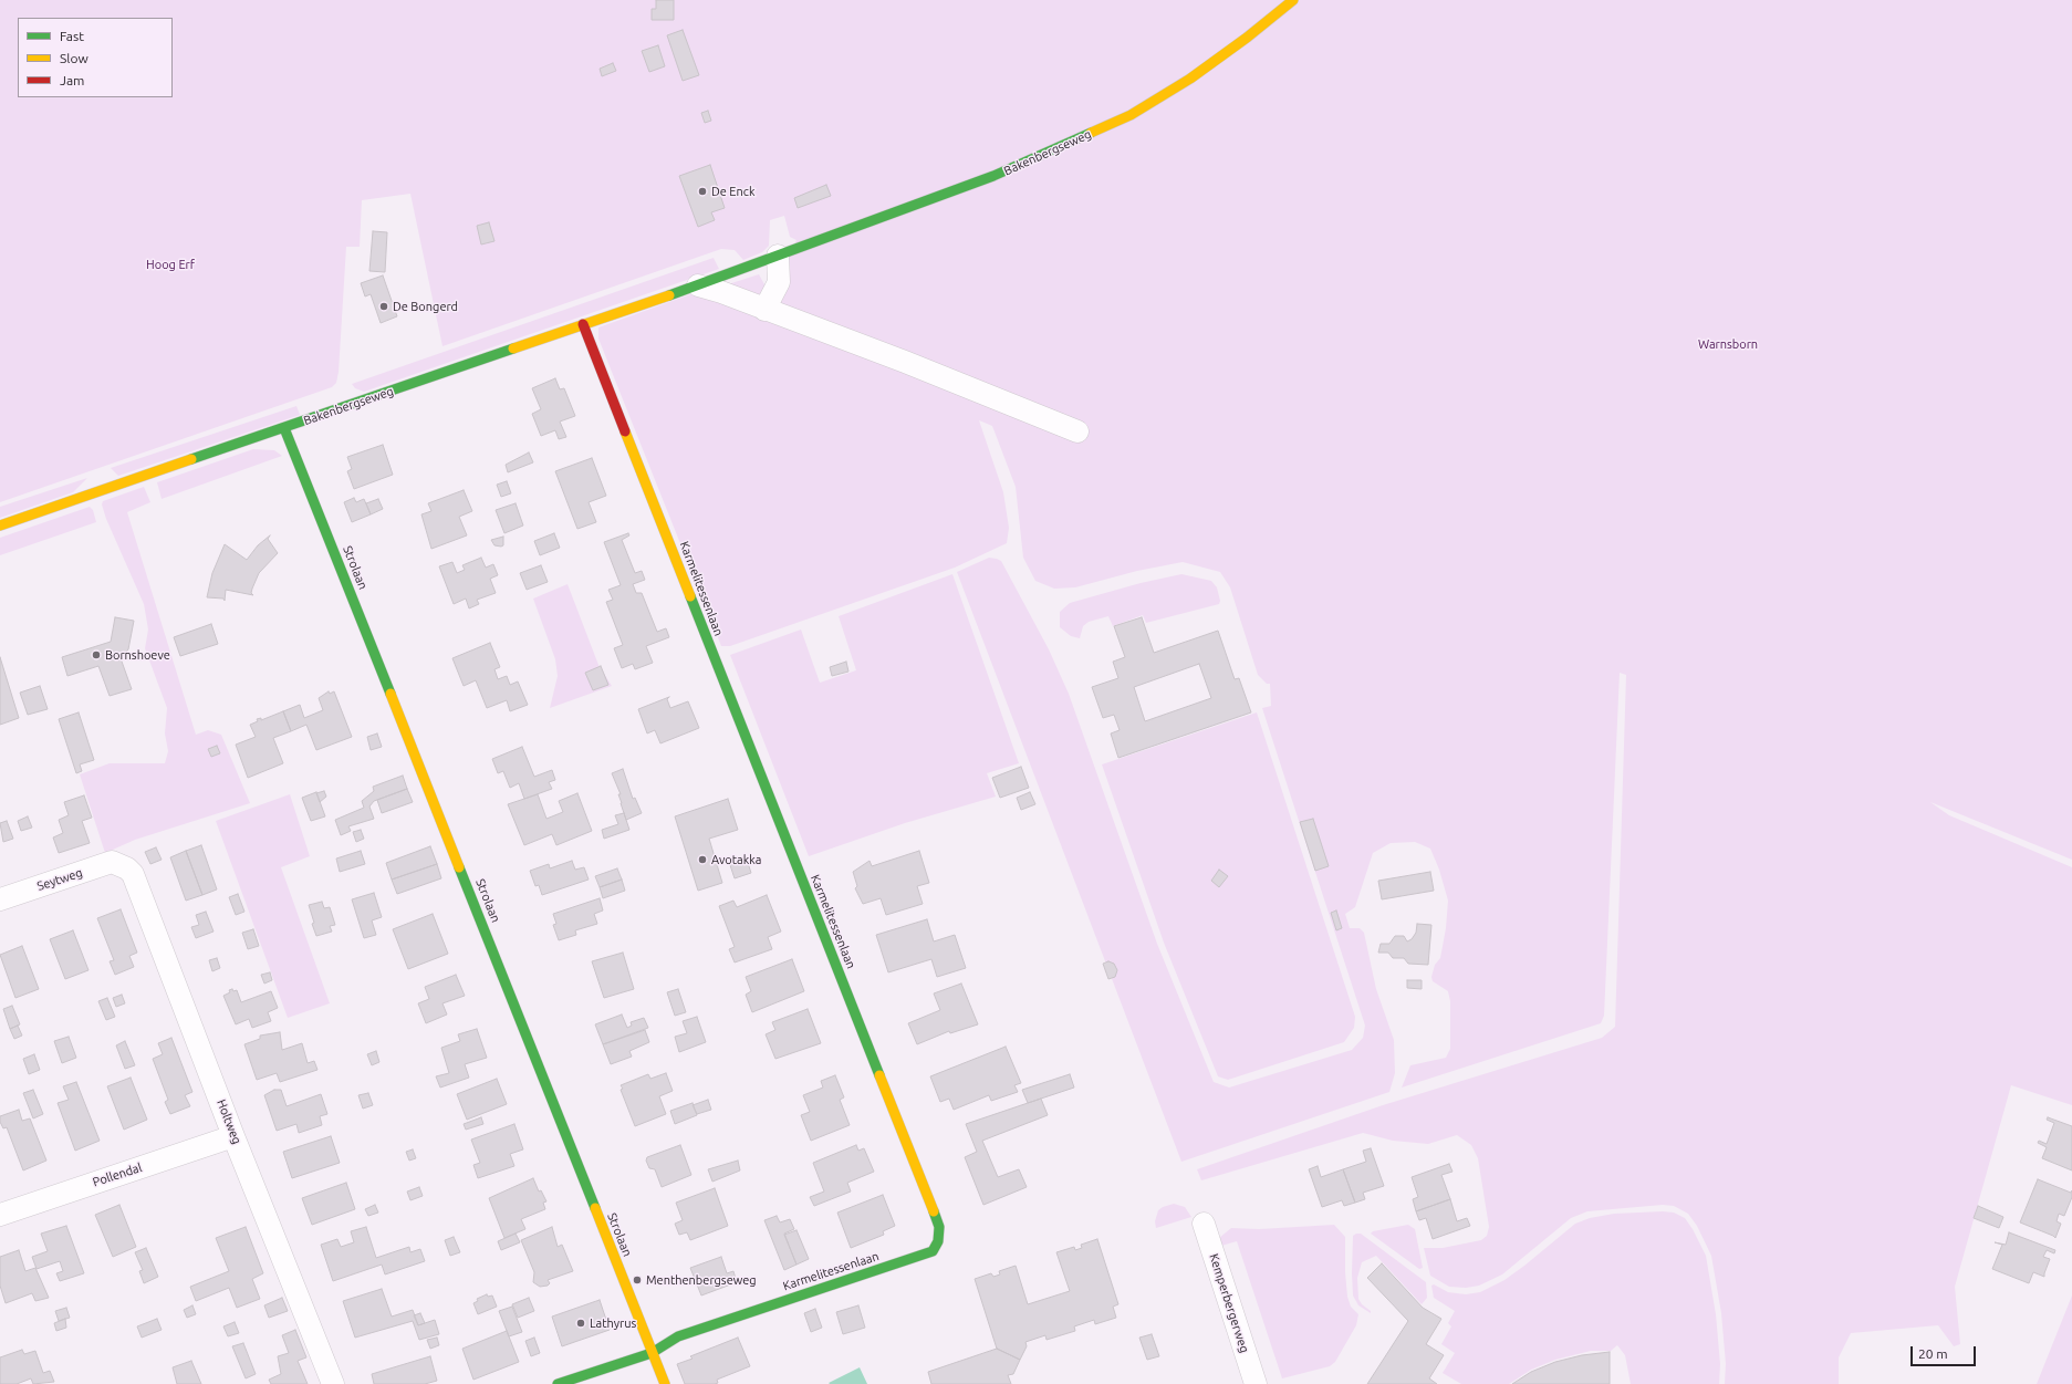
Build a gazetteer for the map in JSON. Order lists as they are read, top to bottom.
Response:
{
  "streets": {
    "street": [
      "Bakenbergseweg",
      "Strolaan",
      "Karmelitessenlaan",
      "Seytweg",
      "Holtweg",
      "Pollendal",
      "Kemperbergerweg"
    ]
  },
  "crossings": [
    ["Bakenbergseweg", "Strolaan"],
    ["Bakenbergseweg", "Karmelitessenlaan"],
    ["Strolaan", "Karmelitessenlaan"],
    ["Seytweg", "Holtweg"],
    ["Holtweg", "Pollendal"]
  ],
  "parks": ["Hoog Erf", "Warnsborn"],
  "places": [
    "De Enck",
    "De Bongerd",
    "Bornshoeve",
    "Avotakka",
    "Menthenbergseweg",
    "Lathyrus"
  ],
  "legend": ["Fast", "Slow", "Jam"],
  "scale_bar": "20 m"
}
